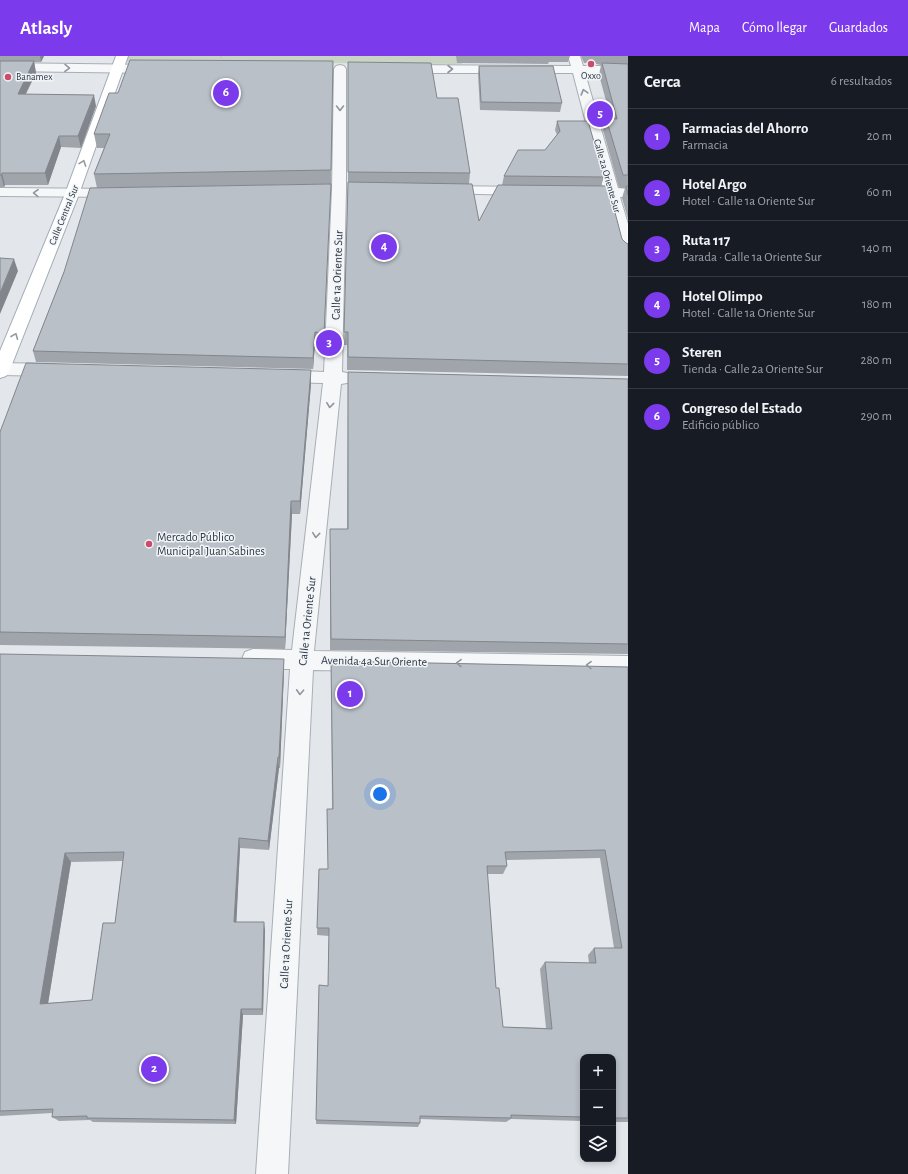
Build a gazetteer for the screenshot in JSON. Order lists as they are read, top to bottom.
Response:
{
  "streets": {
    "main road": ["Calle Central Sur"],
    "street": ["Calle 2a Oriente Sur", "Calle 1a Oriente Sur", "Avenida 4a Sur Oriente"]
  },
  "crossings": [
    ["Calle 1a Oriente Sur", "Avenida 4a Sur Oriente"]
  ],
  "one_way": [
    "Calle 2a Oriente Sur",
    "Calle Central Sur",
    "Calle 1a Oriente Sur",
    "Avenida 4a Sur Oriente"
  ],
  "places": ["Oxxo", "Banamex", "Mercado Público Municipal Juan Sabines"],
  "page": {
    "header": "Atlasly",
    "nav": ["Mapa", "Cómo llegar", "Guardados"],
    "heading": ["Cerca", "6 resultados"],
    "pins": [
      "6",
      "5",
      "4",
      "3",
      "1",
      "2"
    ],
    "list": [
      {
        "mark": "1",
        "name": "Farmacias del Ahorro",
        "note": "Farmacia",
        "value": "20 m"
      },
      {
        "mark": "2",
        "name": "Hotel Argo",
        "note": "Hotel · Calle 1a Oriente Sur",
        "value": "60 m"
      },
      {
        "mark": "3",
        "name": "Ruta 117",
        "note": "Parada · Calle 1a Oriente Sur",
        "value": "140 m"
      },
      {
        "mark": "4",
        "name": "Hotel Olimpo",
        "note": "Hotel · Calle 1a Oriente Sur",
        "value": "180 m"
      },
      {
        "mark": "5",
        "name": "Steren",
        "note": "Tienda · Calle 2a Oriente Sur",
        "value": "280 m"
      },
      {
        "mark": "6",
        "name": "Congreso del Estado",
        "note": "Edificio público",
        "value": "290 m"
      }
    ],
    "map_buttons": ["+", "−"]
  }
}
